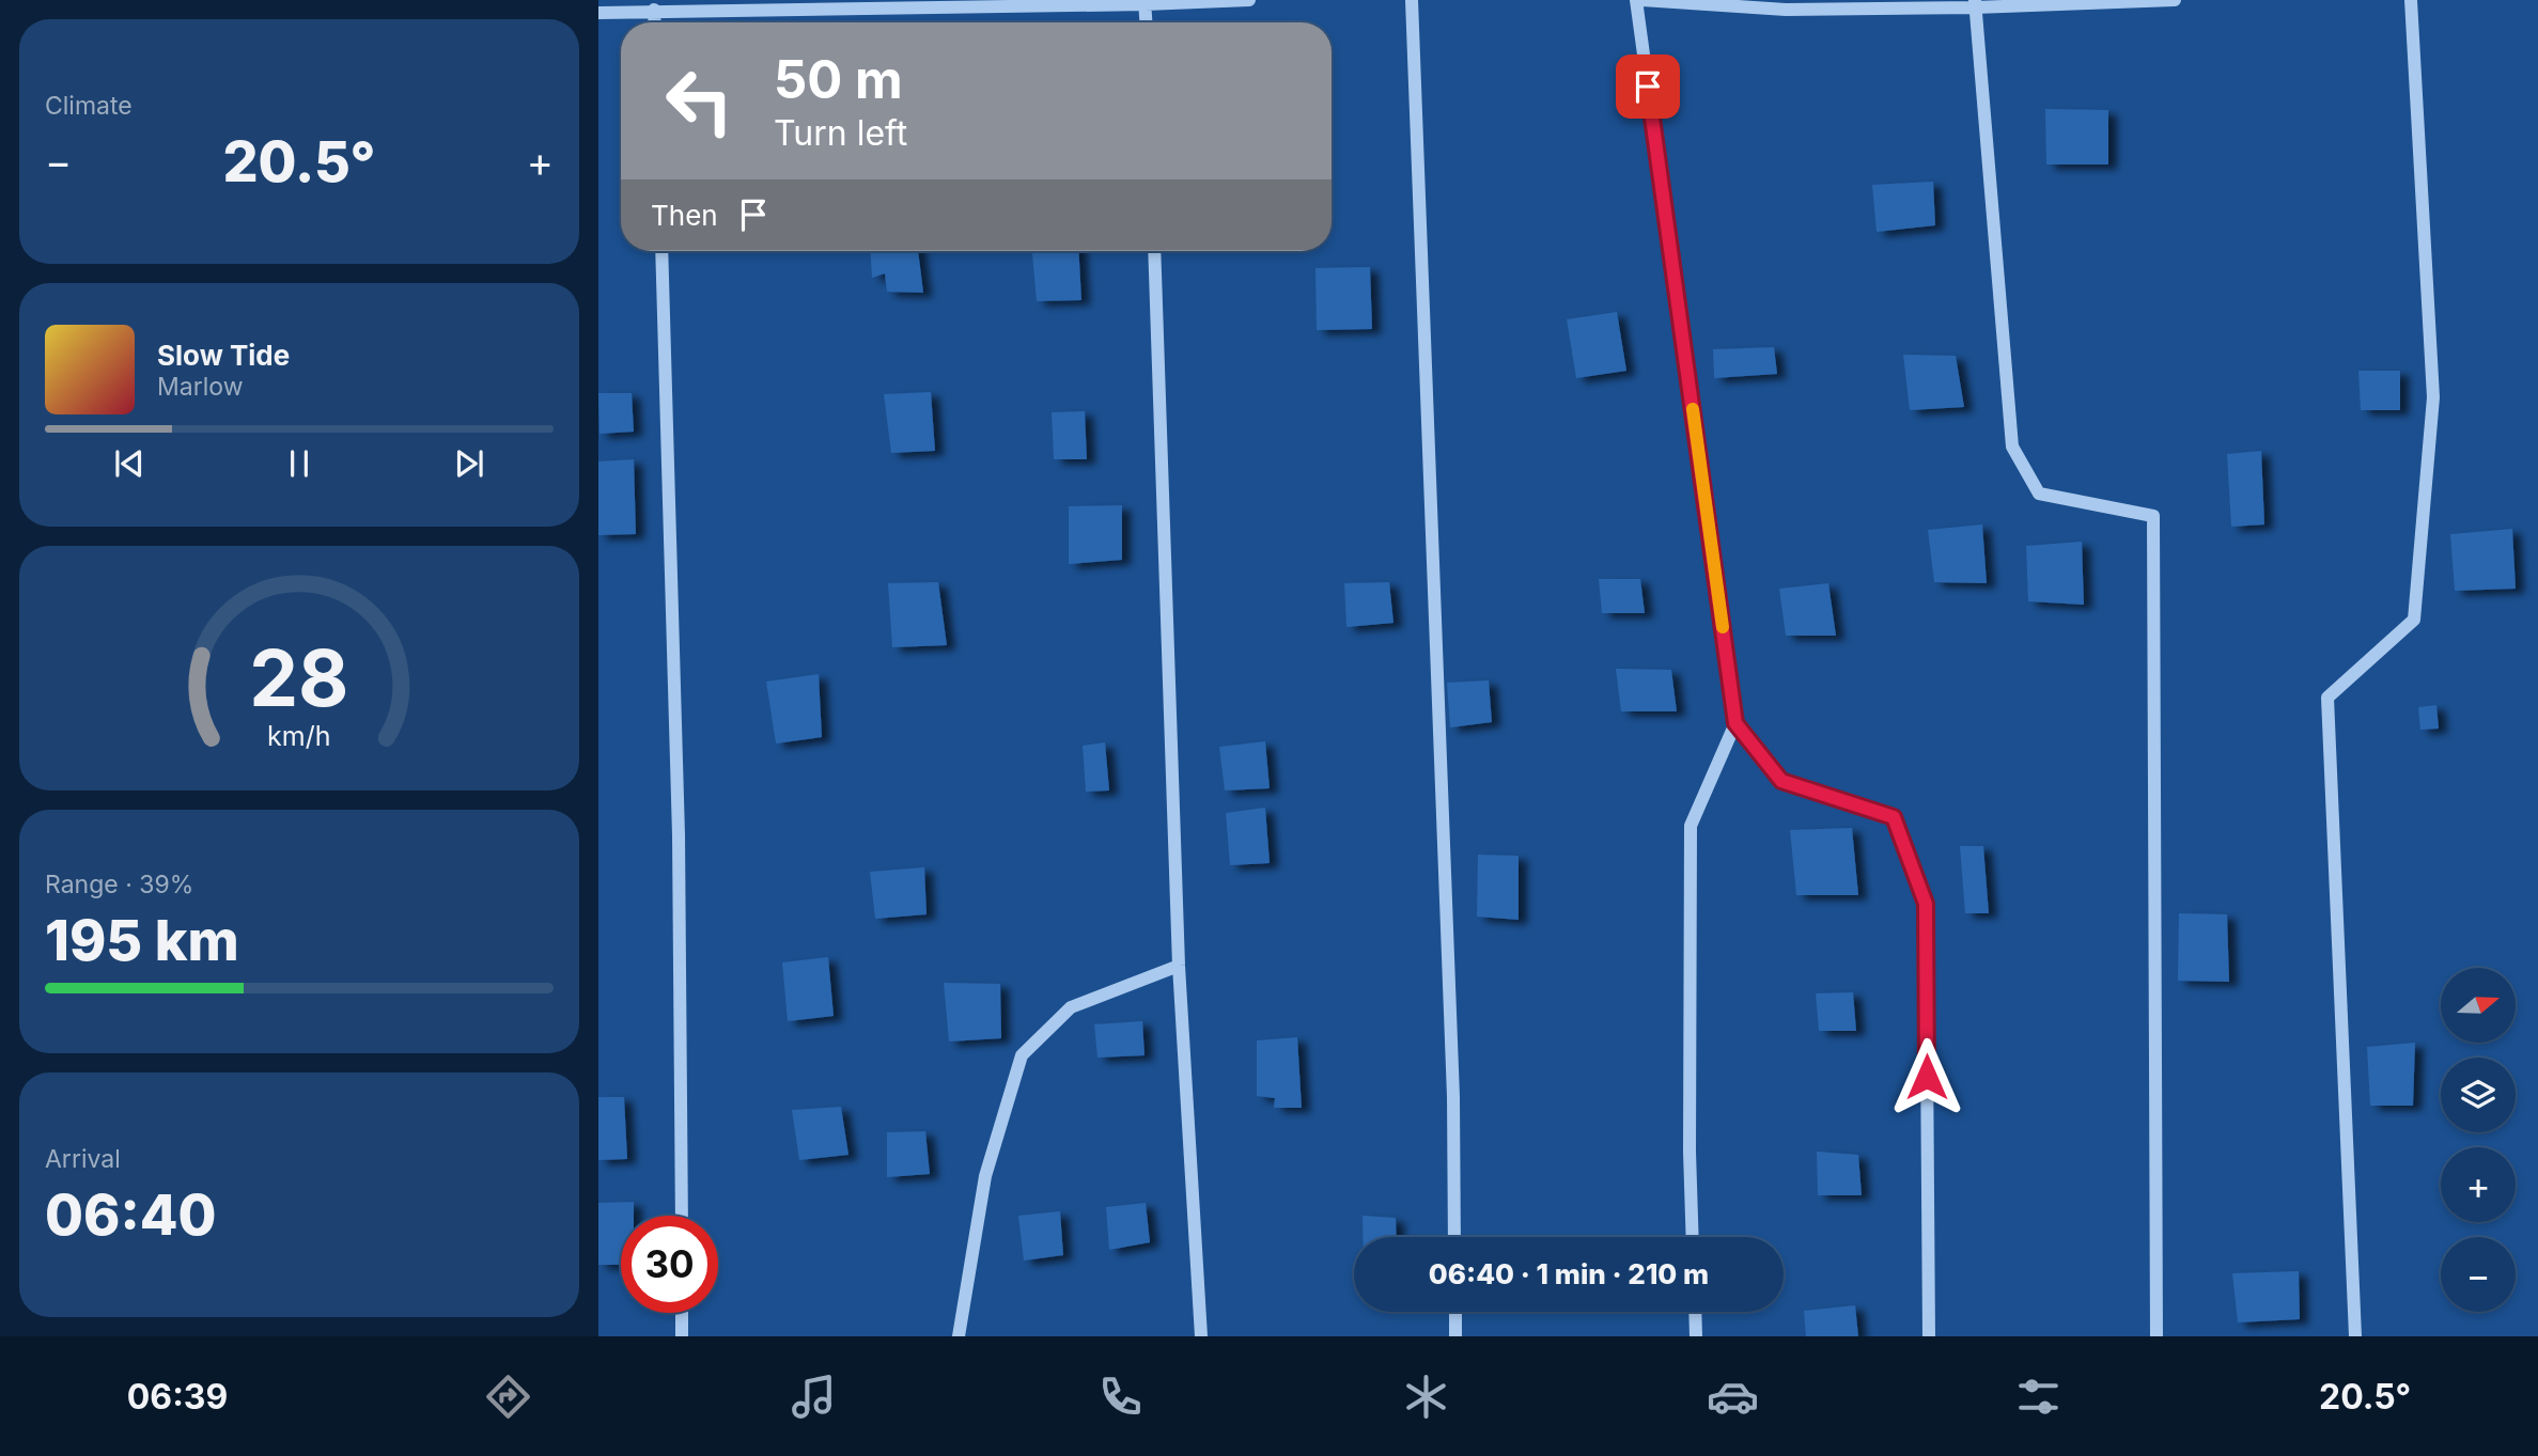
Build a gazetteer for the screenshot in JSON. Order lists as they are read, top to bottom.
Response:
{
  "north": "right",
  "page": {
    "tile": [
      "Climate",
      ["Range · 39%", "195 km"],
      ["Arrival", "06:40"]
    ],
    "turn": ["50 m", "Turn left"],
    "heat": ["−", "20.5°", "+"],
    "then": "Then",
    "song": ["Slow Tide", "Marlow"],
    "map_buttons": ["+", "−"],
    "limit": "30",
    "trip": "06:40 · 1 min · 210 m",
    "tabs": ["06:39", "20.5°"],
    "gauge": ["28", "km/h"]
  }
}
